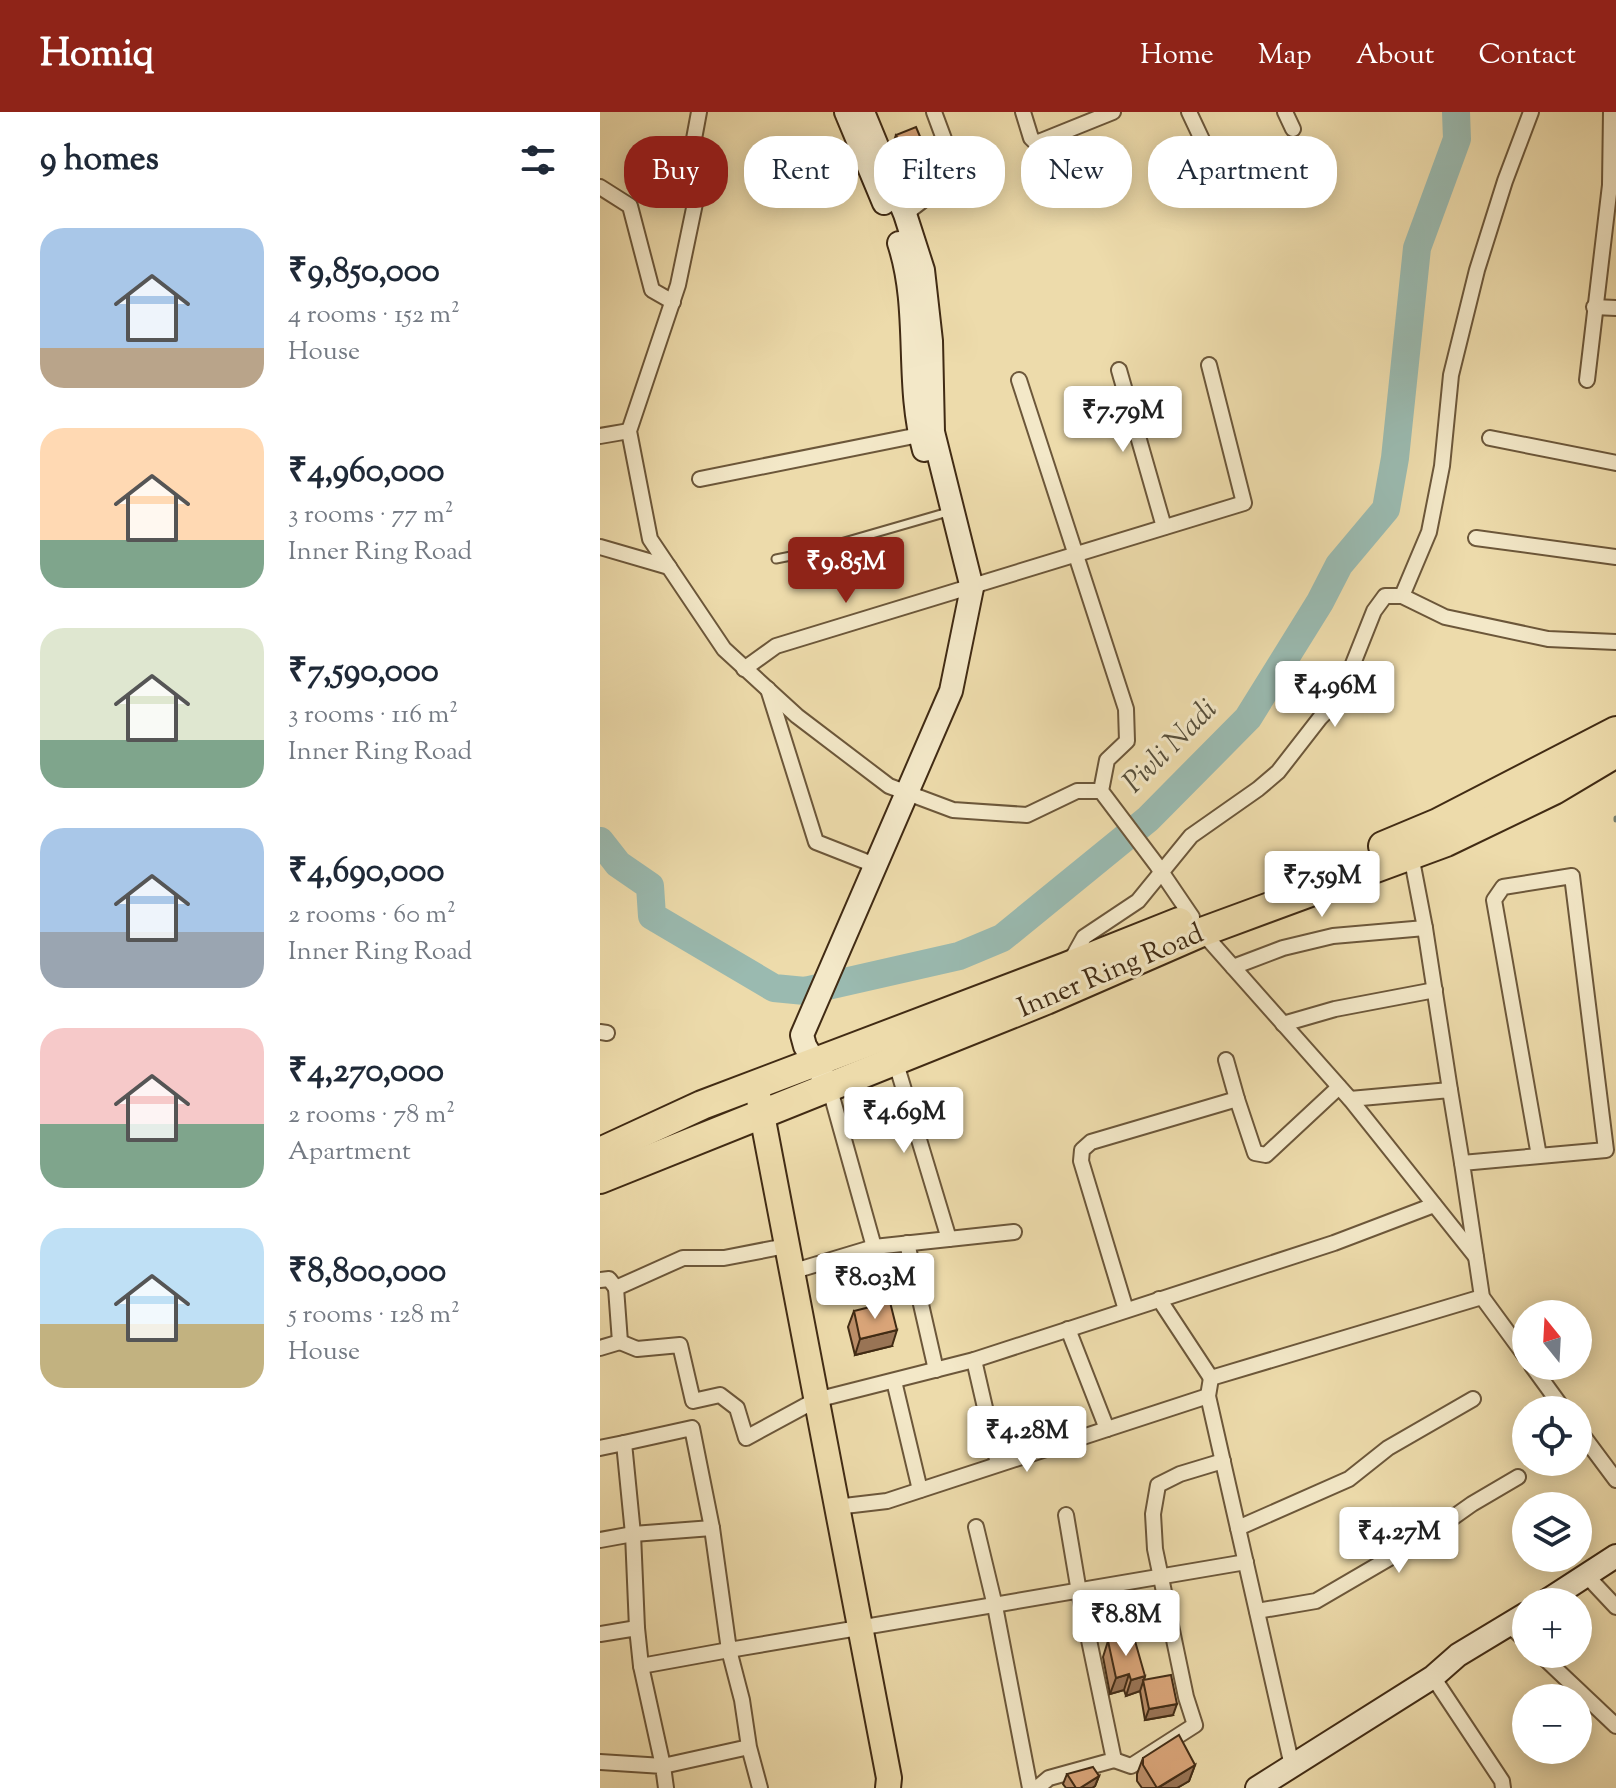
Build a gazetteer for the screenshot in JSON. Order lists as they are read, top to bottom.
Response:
{
  "streets": {
    "highway": ["Inner Ring Road"]
  },
  "water": ["Pivli Nadi"],
  "north": "top",
  "page": {
    "header": "Homiq",
    "nav": [
      "Home",
      "Map",
      "About",
      "Contact"
    ],
    "heading": "9 homes",
    "chip": [
      "Buy",
      "Rent",
      "Filters",
      "New",
      "Apartment"
    ],
    "list": [
      {
        "name": "₹9,850,000",
        "note": "4 rooms · 152 m² · House"
      },
      {
        "name": "₹4,960,000",
        "note": "3 rooms · 77 m² · Inner Ring Road"
      },
      {
        "name": "₹7,590,000",
        "note": "3 rooms · 116 m² · Inner Ring Road"
      },
      {
        "name": "₹4,690,000",
        "note": "2 rooms · 60 m² · Inner Ring Road"
      },
      {
        "name": "₹4,270,000",
        "note": "2 rooms · 78 m² · Apartment"
      },
      {
        "name": "₹8,800,000",
        "note": "5 rooms · 128 m² · House"
      }
    ],
    "price": [
      "₹7.79M",
      "₹9.85M",
      "₹4.96M",
      "₹7.59M",
      "₹4.69M",
      "₹8.03M",
      "₹4.28M",
      "₹4.27M",
      "₹8.8M"
    ],
    "map_buttons": ["+", "−"]
  }
}
